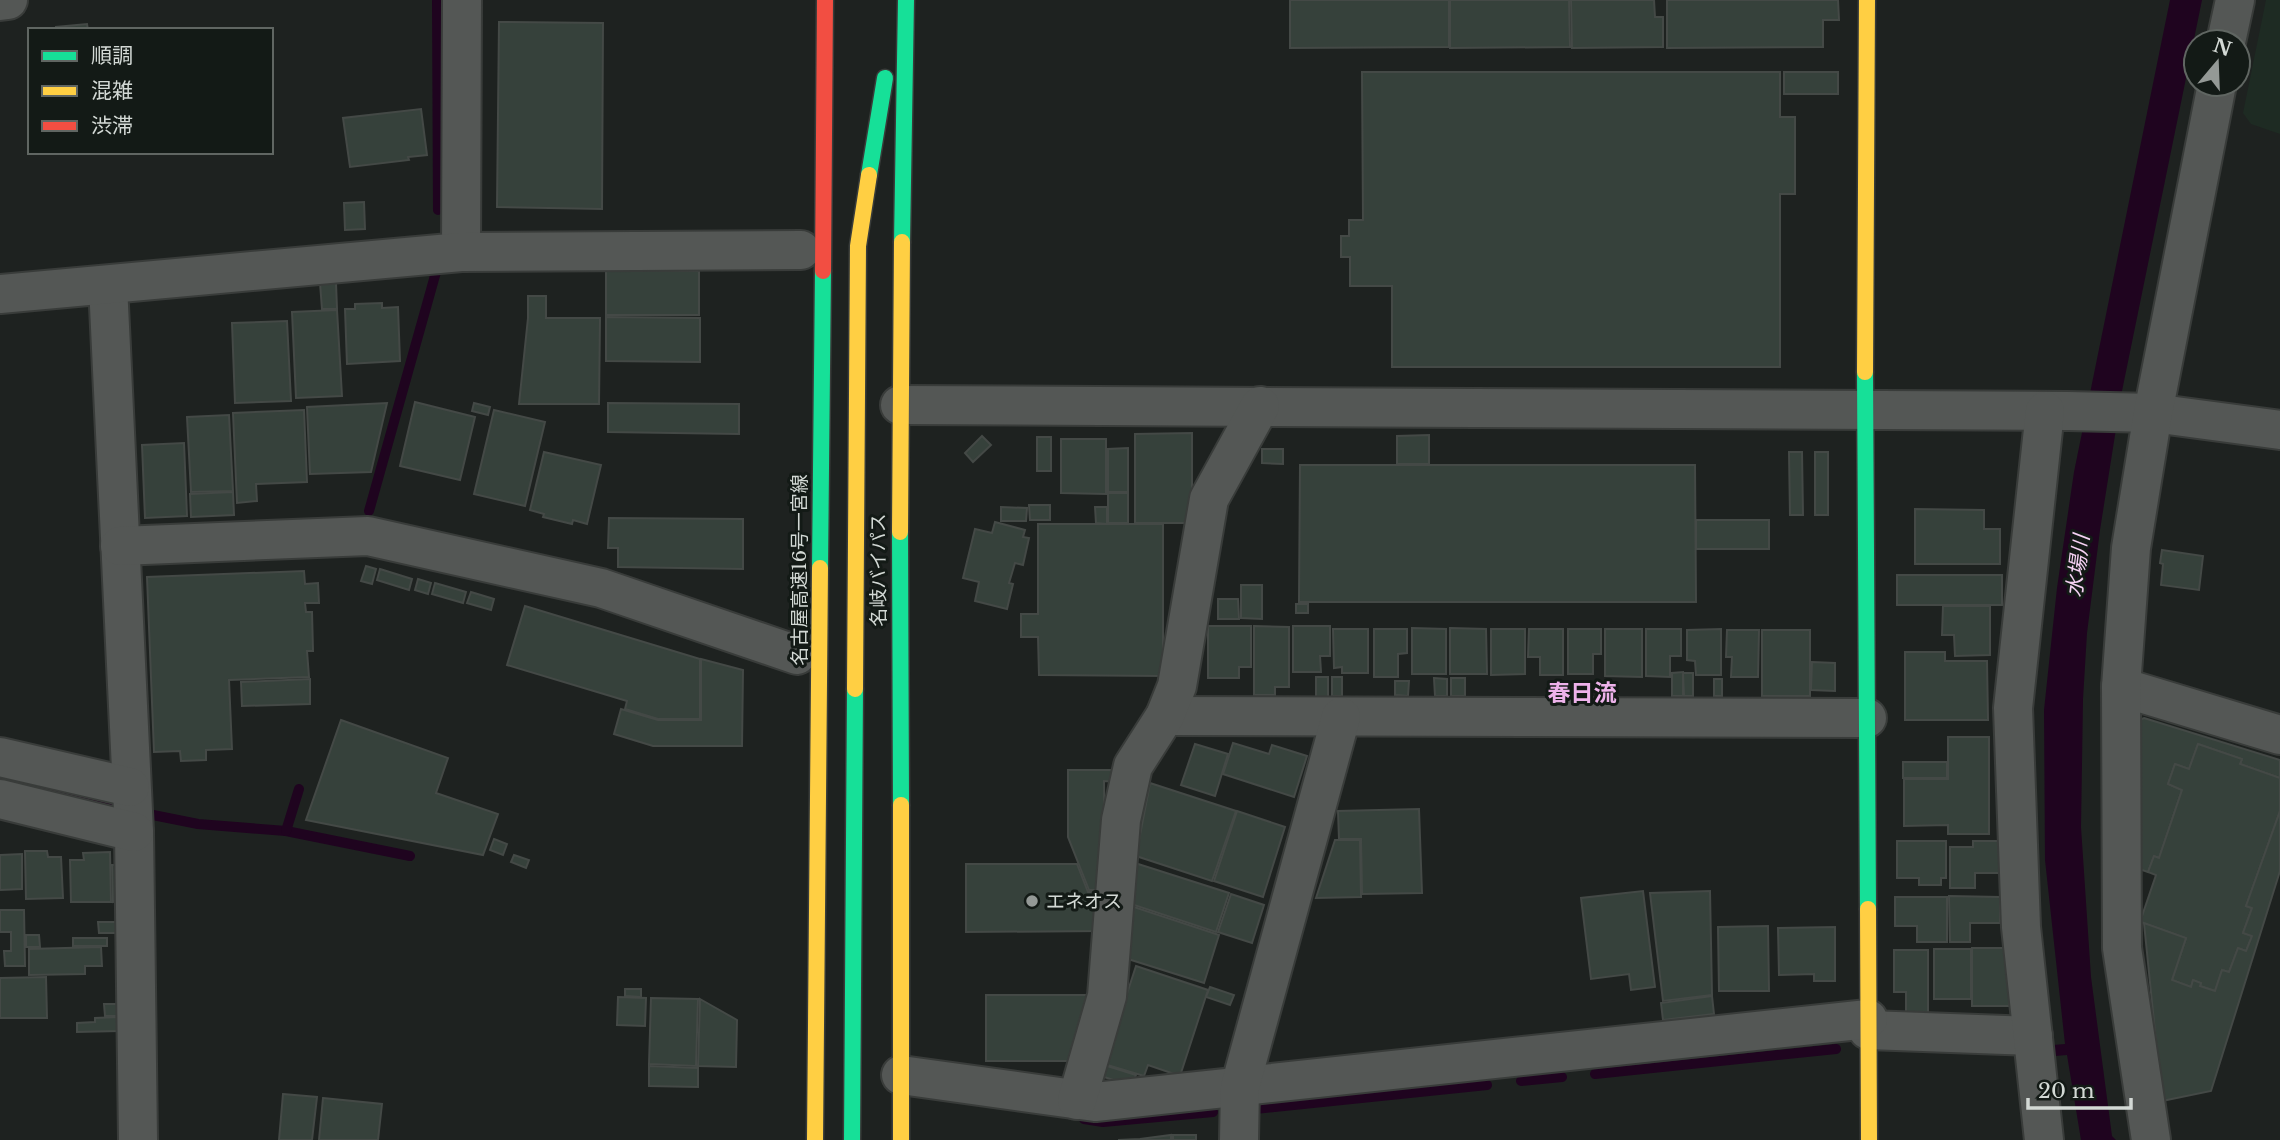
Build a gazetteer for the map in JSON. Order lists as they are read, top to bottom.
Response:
{
  "streets": {
    "main road": ["名古屋高速16号一宮線", "名岐バイパス"]
  },
  "districts": ["春日流"],
  "water": ["水場川"],
  "places": ["エネオス"],
  "legend": ["順調", "混雑", "渋滞"],
  "scale_bar": "20 m",
  "north": "top"
}
